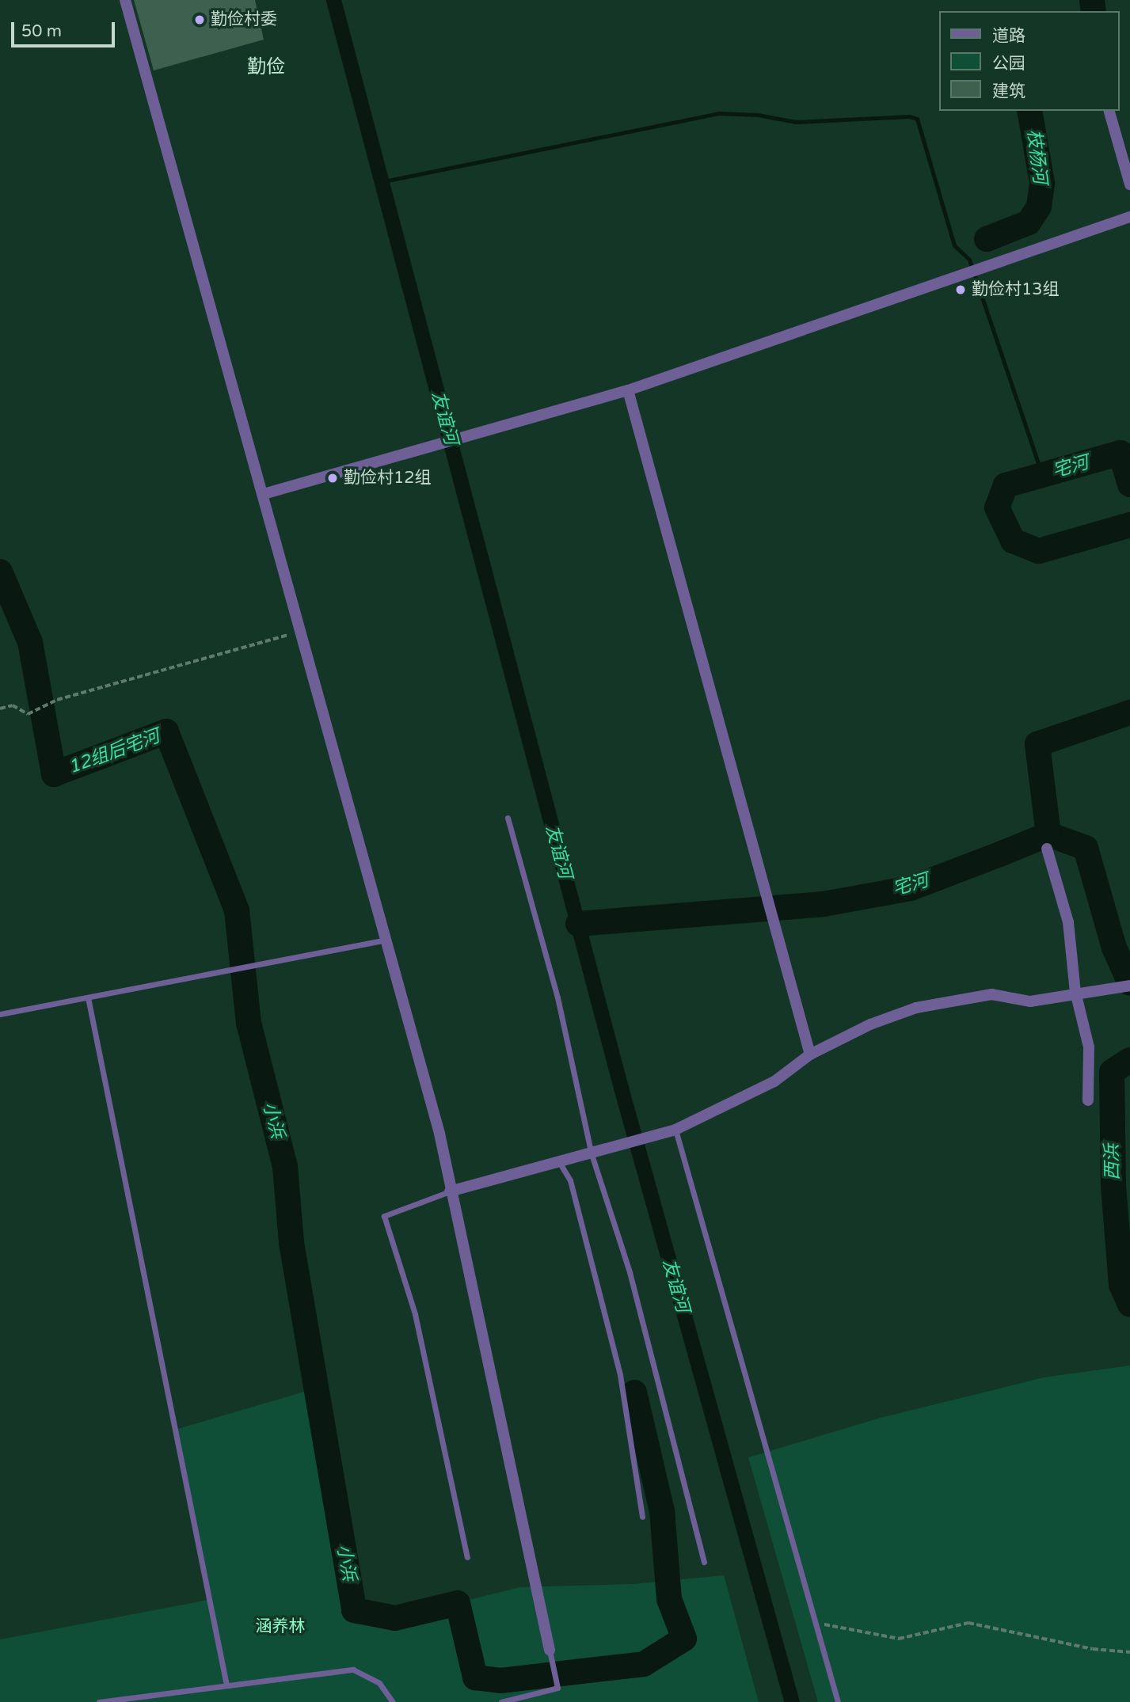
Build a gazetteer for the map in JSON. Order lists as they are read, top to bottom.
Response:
{
  "districts": ["勤俭"],
  "water": [
    "枝杨河",
    "友谊河",
    "宅河",
    "12组后宅河",
    "小浜",
    "西浜"
  ],
  "parks": ["涵养林"],
  "places": ["勤俭村委", "勤俭村13组", "勤俭村12组"],
  "legend": ["道路", "公园", "建筑"],
  "scale_bar": "50 m"
}
